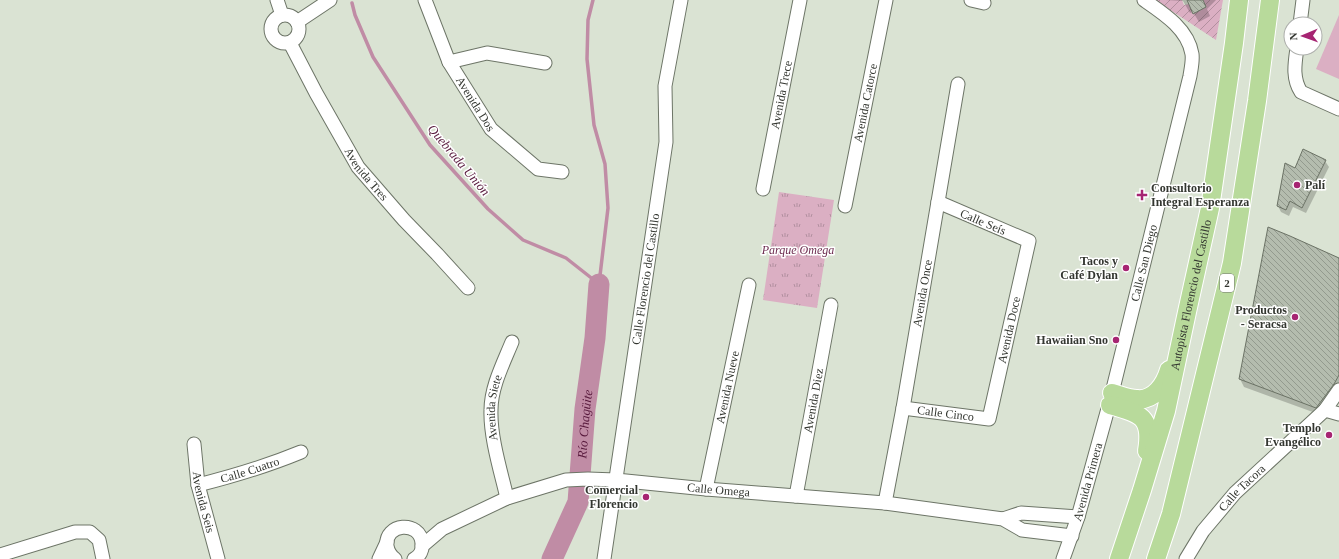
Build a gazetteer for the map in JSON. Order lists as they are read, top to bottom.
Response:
{
  "streets": {
    "highway": ["2", "Autopista Florencio del Castillo"],
    "street": [
      "Avenida Trece",
      "Avenida Dos",
      "Avenida Catorce",
      "Avenida Tres",
      "Calle Seís",
      "Calle San Diego",
      "Calle Florencio del Castillo",
      "Avenida Once",
      "Avenida Doce",
      "Avenida Nueve",
      "Avenida Diez",
      "Avenida Siete",
      "Calle Cinco",
      "Calle Cuatro",
      "Avenida Primera",
      "Calle Tacora",
      "Calle Omega",
      "Avenida Seis"
    ]
  },
  "crossings": [
    ["Calle Seís", "Avenida Once"],
    ["Calle Seís", "Avenida Doce"],
    ["Calle San Diego", "Avenida Primera"],
    ["Calle Florencio del Castillo", "Calle Omega"],
    ["Avenida Once", "Calle Cinco"],
    ["Avenida Once", "Calle Omega"],
    ["Avenida Doce", "Calle Cinco"],
    ["Avenida Nueve", "Calle Omega"],
    ["Avenida Diez", "Calle Omega"],
    ["Avenida Siete", "Calle Omega"],
    ["Calle Cuatro", "Avenida Seis"],
    ["Avenida Primera", "Calle Omega"]
  ],
  "water": ["Quebrada Unión", "Río Chagüite"],
  "parks": ["Parque Omega"],
  "places": {
    "other": [
      "Palí",
      "Tacos y Café Dylan",
      "Productos - Seracsa",
      "Hawaiian Sno",
      "Templo Evangélico",
      "Comercial Florencio"
    ],
    "health": ["Consultorio Integral Esperanza"]
  },
  "north": "left"
}
